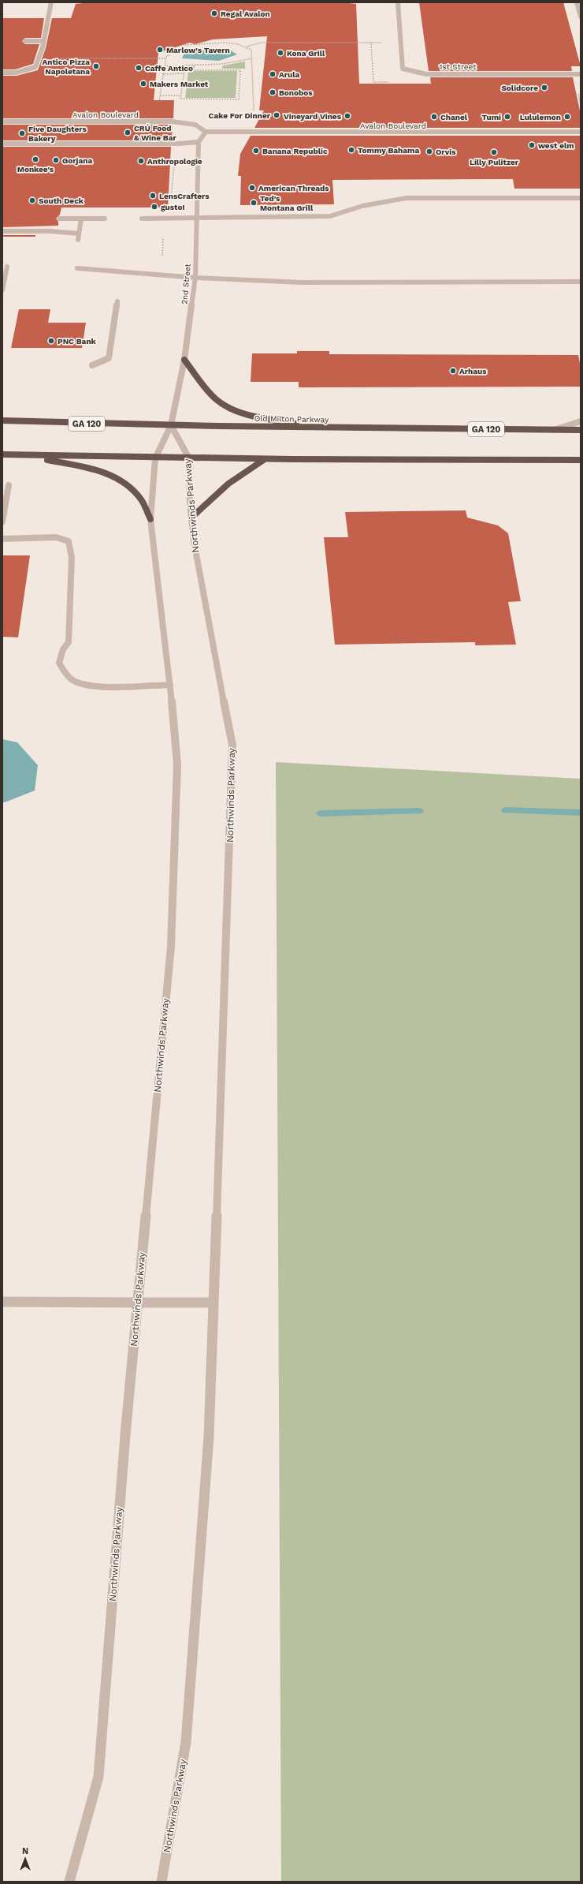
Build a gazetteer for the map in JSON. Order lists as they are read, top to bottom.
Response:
{
  "streets": {
    "highway": ["Old Milton Parkway", "GA 120"],
    "street": [
      "1st Street",
      "Avalon Boulevard",
      "2nd Street",
      "Northwinds Parkway"
    ]
  },
  "crossings": [
    ["2nd Street", "Old Milton Parkway"],
    ["2nd Street", "Northwinds Parkway"],
    ["Old Milton Parkway", "Northwinds Parkway"]
  ],
  "places": [
    "Regal Avalon",
    "Marlow's Tavern",
    "Kona Grill",
    "Antico Pizza Napoletana",
    "Caffe Antico",
    "Arula",
    "Makers Market",
    "Solidcore",
    "Bonobos",
    "Cake For Dinner",
    "Vineyard Vines",
    "Chanel",
    "Tumi",
    "Lululemon",
    "CRÚ Food & Wine Bar",
    "Five Daughters Bakery",
    "west elm",
    "Tommy Bahama",
    "Banana Republic",
    "Orvis",
    "Lilly Pulitzer",
    "Monkee's",
    "Gorjana",
    "Anthropologie",
    "American Threads",
    "LensCrafters",
    "South Deck",
    "Ted's Montana Grill",
    "gusto!",
    "PNC Bank",
    "Arhaus"
  ],
  "north": "top"
}
